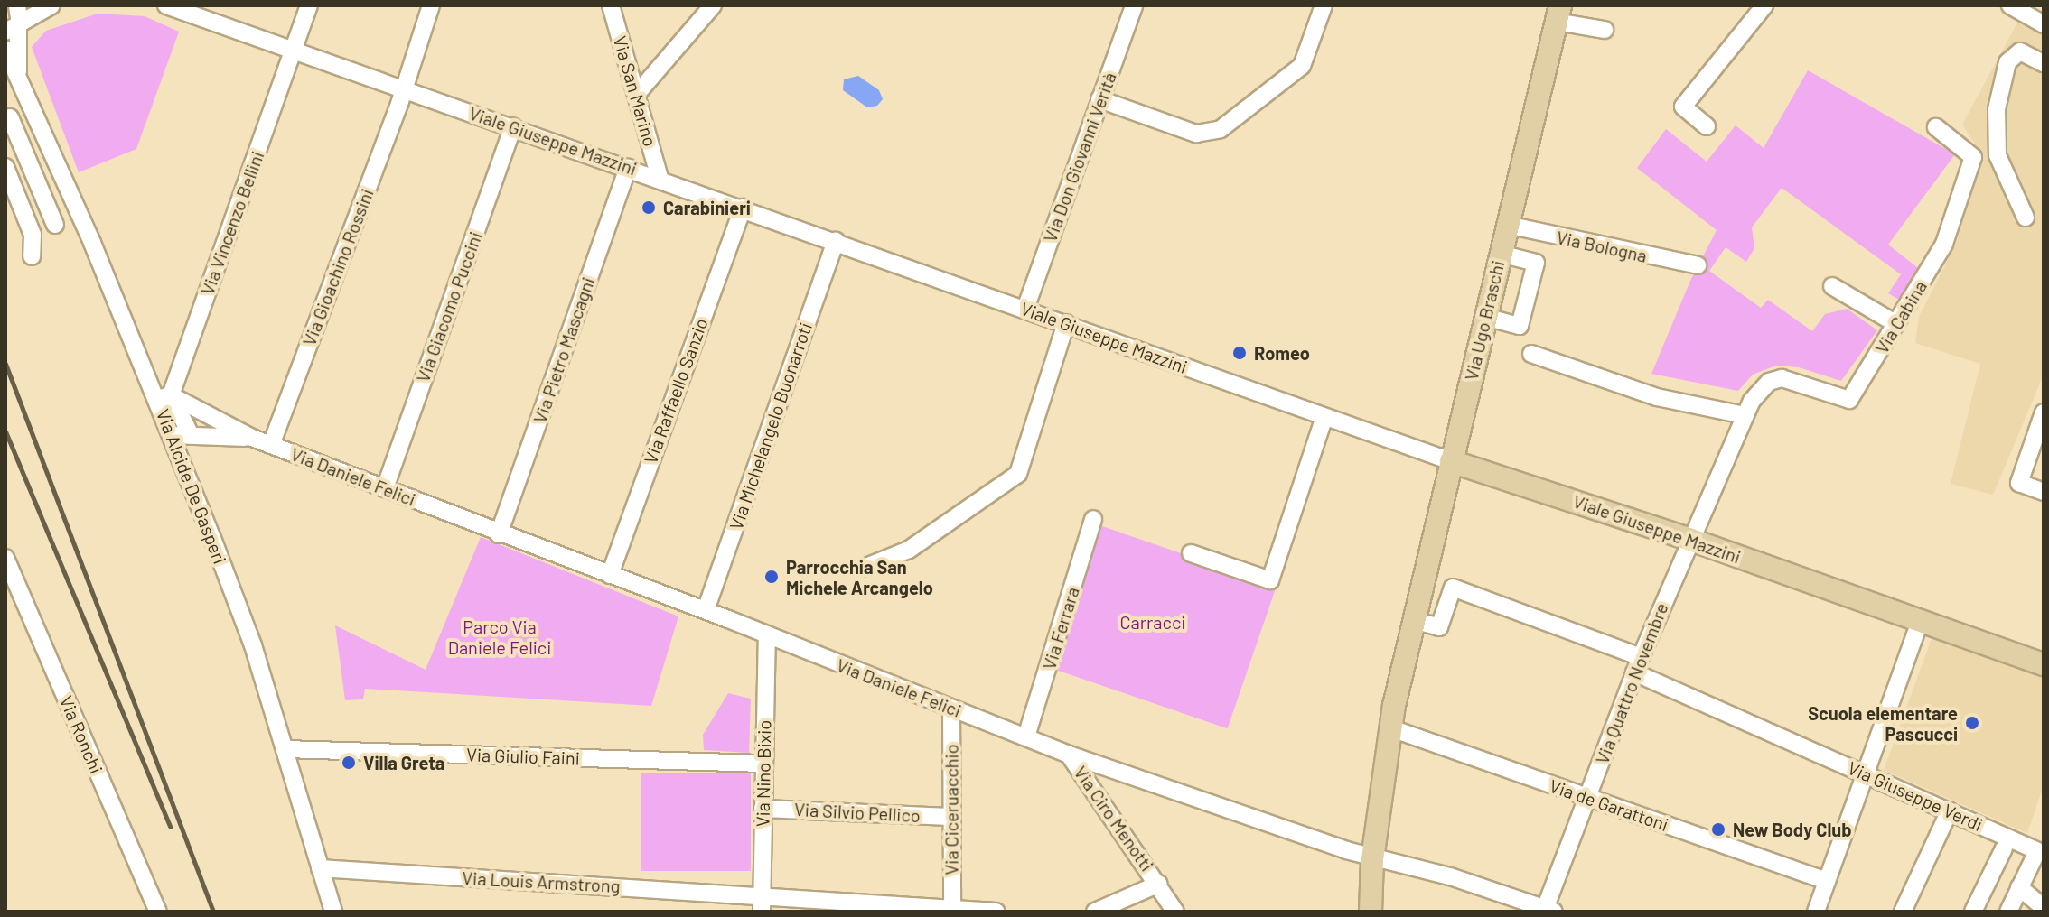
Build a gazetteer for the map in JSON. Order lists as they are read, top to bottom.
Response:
{
  "streets": {
    "main road": ["Viale Giuseppe Mazzini", "Via Ugo Braschi"],
    "street": [
      "Via San Marino",
      "Via Don Giovanni Verità",
      "Via Vincenzo Bellini",
      "Via Bologna",
      "Via Gioachino Rossini",
      "Via Giacomo Puccini",
      "Via Cabina",
      "Via Pietro Mascagni",
      "Via Raffaello Sanzio",
      "Via Michelangelo Buonarroti",
      "Via Daniele Felici",
      "Via Alcide De Gasperi",
      "Via Ferrara",
      "Via Quattro Novembre",
      "Via Ronchi",
      "Via Giulio Faini",
      "Via Nino Bixio",
      "Via Giuseppe Verdi",
      "Via de Garattoni",
      "Via Ciceruacchio",
      "Via Silvio Pellico",
      "Via Ciro Menotti",
      "Via Louis Armstrong"
    ]
  },
  "crossings": [
    ["Via San Marino", "Viale Giuseppe Mazzini"],
    ["Viale Giuseppe Mazzini", "Via Don Giovanni Verità"],
    ["Viale Giuseppe Mazzini", "Via Vincenzo Bellini"],
    ["Viale Giuseppe Mazzini", "Via Gioachino Rossini"],
    ["Viale Giuseppe Mazzini", "Via Giacomo Puccini"],
    ["Viale Giuseppe Mazzini", "Via Cabina"],
    ["Viale Giuseppe Mazzini", "Via Ugo Braschi"],
    ["Viale Giuseppe Mazzini", "Via Pietro Mascagni"],
    ["Viale Giuseppe Mazzini", "Via Raffaello Sanzio"],
    ["Viale Giuseppe Mazzini", "Via Michelangelo Buonarroti"],
    ["Viale Giuseppe Mazzini", "Via Quattro Novembre"],
    ["Via Vincenzo Bellini", "Via Daniele Felici"],
    ["Via Vincenzo Bellini", "Via Alcide De Gasperi"],
    ["Via Bologna", "Via Ugo Braschi"],
    ["Via Gioachino Rossini", "Via Daniele Felici"],
    ["Via Giacomo Puccini", "Via Daniele Felici"],
    ["Via Cabina", "Via Quattro Novembre"],
    ["Via Ugo Braschi", "Via Daniele Felici"],
    ["Via Ugo Braschi", "Via de Garattoni"],
    ["Via Pietro Mascagni", "Via Daniele Felici"],
    ["Via Raffaello Sanzio", "Via Daniele Felici"],
    ["Via Michelangelo Buonarroti", "Via Daniele Felici"],
    ["Via Daniele Felici", "Via Alcide De Gasperi"],
    ["Via Daniele Felici", "Via Ferrara"],
    ["Via Daniele Felici", "Via Quattro Novembre"],
    ["Via Daniele Felici", "Via Nino Bixio"],
    ["Via Daniele Felici", "Via Ciceruacchio"],
    ["Via Daniele Felici", "Via Ciro Menotti"],
    ["Via Alcide De Gasperi", "Via Giulio Faini"],
    ["Via Alcide De Gasperi", "Via Louis Armstrong"],
    ["Via Quattro Novembre", "Via Giuseppe Verdi"],
    ["Via Quattro Novembre", "Via de Garattoni"],
    ["Via Giulio Faini", "Via Nino Bixio"],
    ["Via Nino Bixio", "Via Silvio Pellico"],
    ["Via Nino Bixio", "Via Louis Armstrong"],
    ["Via Ciceruacchio", "Via Silvio Pellico"],
    ["Via Ciceruacchio", "Via Louis Armstrong"]
  ],
  "parks": ["Carracci", "Parco Via Daniele Felici"],
  "places": [
    "Carabinieri",
    "Romeo",
    "Parrocchia San Michele Arcangelo",
    "Scuola elementare Pascucci",
    "Villa Greta",
    "New Body Club"
  ]
}
